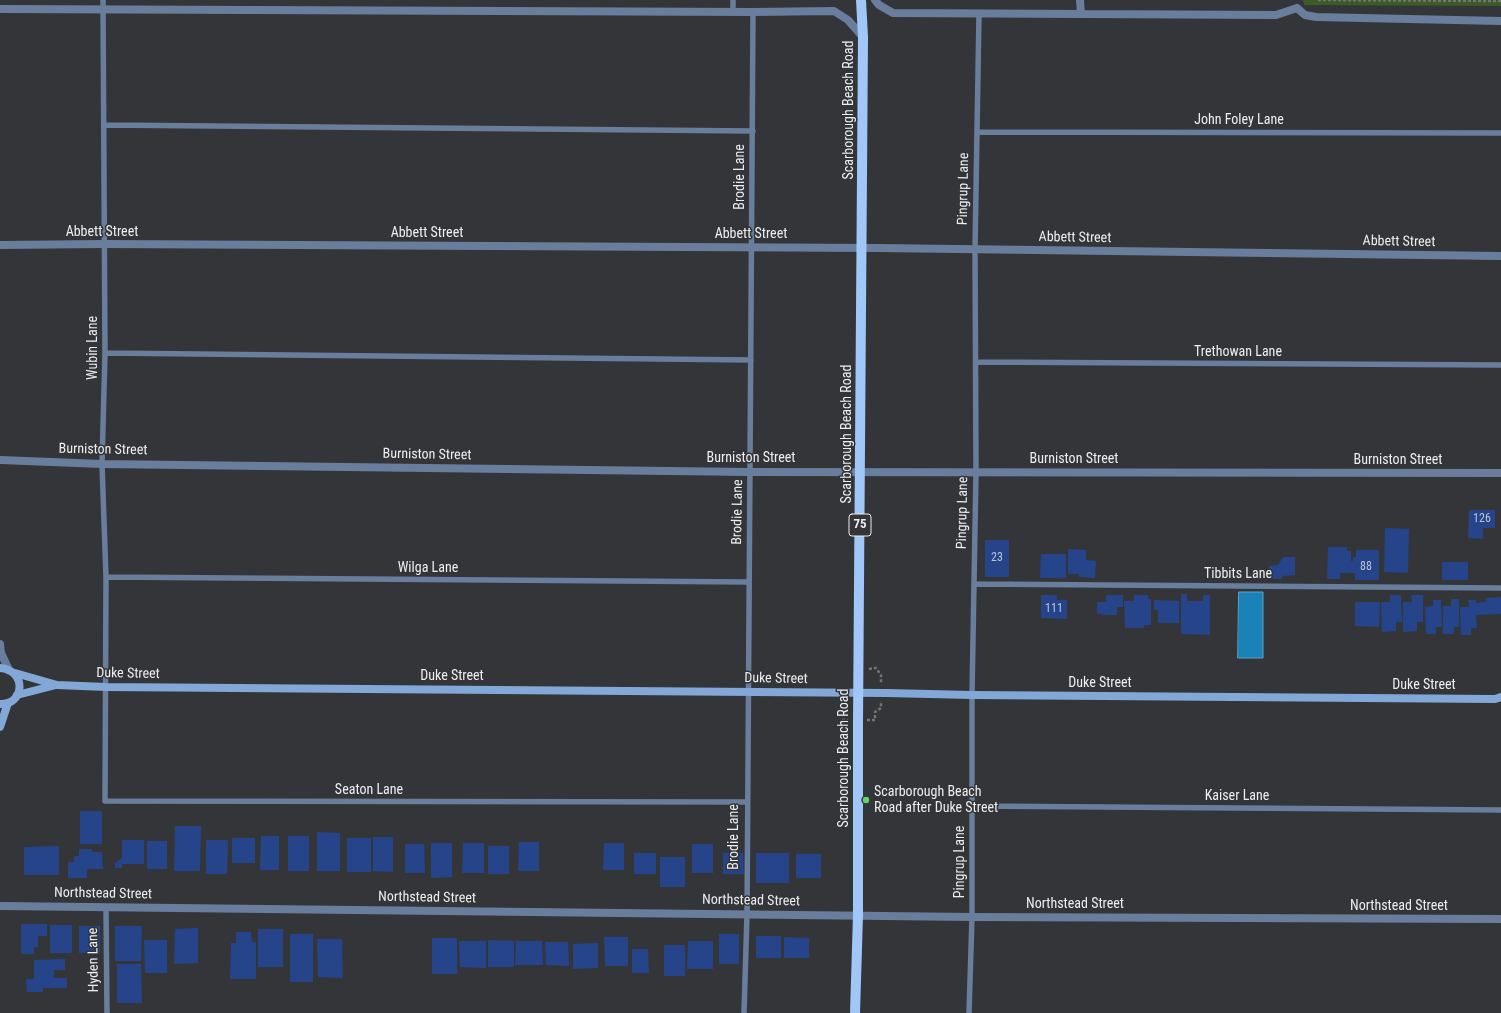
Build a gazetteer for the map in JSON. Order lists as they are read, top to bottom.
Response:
{
  "streets": {
    "main road": ["Scarborough Beach Road", "75", "Duke Street"],
    "street": ["Abbett Street", "Burniston Street", "Northstead Street"],
    "lane": [
      "John Foley Lane",
      "Brodie Lane",
      "Pingrup Lane",
      "Wubin Lane",
      "Trethowan Lane",
      "Wilga Lane",
      "Tibbits Lane",
      "Seaton Lane",
      "Kaiser Lane",
      "Hyden Lane"
    ]
  },
  "crossings": [
    ["Scarborough Beach Road", "Abbett Street"],
    ["Scarborough Beach Road", "Burniston Street"],
    ["Scarborough Beach Road", "Duke Street"],
    ["Scarborough Beach Road", "Northstead Street"],
    ["John Foley Lane", "Pingrup Lane"],
    ["Brodie Lane", "Abbett Street"],
    ["Brodie Lane", "Burniston Street"],
    ["Brodie Lane", "Wilga Lane"],
    ["Brodie Lane", "Duke Street"],
    ["Brodie Lane", "Seaton Lane"],
    ["Brodie Lane", "Northstead Street"],
    ["Pingrup Lane", "Abbett Street"],
    ["Pingrup Lane", "Trethowan Lane"],
    ["Pingrup Lane", "Burniston Street"],
    ["Pingrup Lane", "Tibbits Lane"],
    ["Pingrup Lane", "Duke Street"],
    ["Pingrup Lane", "Kaiser Lane"],
    ["Pingrup Lane", "Northstead Street"],
    ["Abbett Street", "Wubin Lane"],
    ["Wubin Lane", "Burniston Street"],
    ["Wubin Lane", "Wilga Lane"],
    ["Wubin Lane", "Duke Street"],
    ["Wubin Lane", "Seaton Lane"],
    ["Duke Street", "Seaton Lane"],
    ["Northstead Street", "Hyden Lane"]
  ],
  "places": ["Scarborough Beach Road after Duke Street"],
  "house_numbers": [
    "126",
    "23",
    "88",
    "111"
  ]
}
